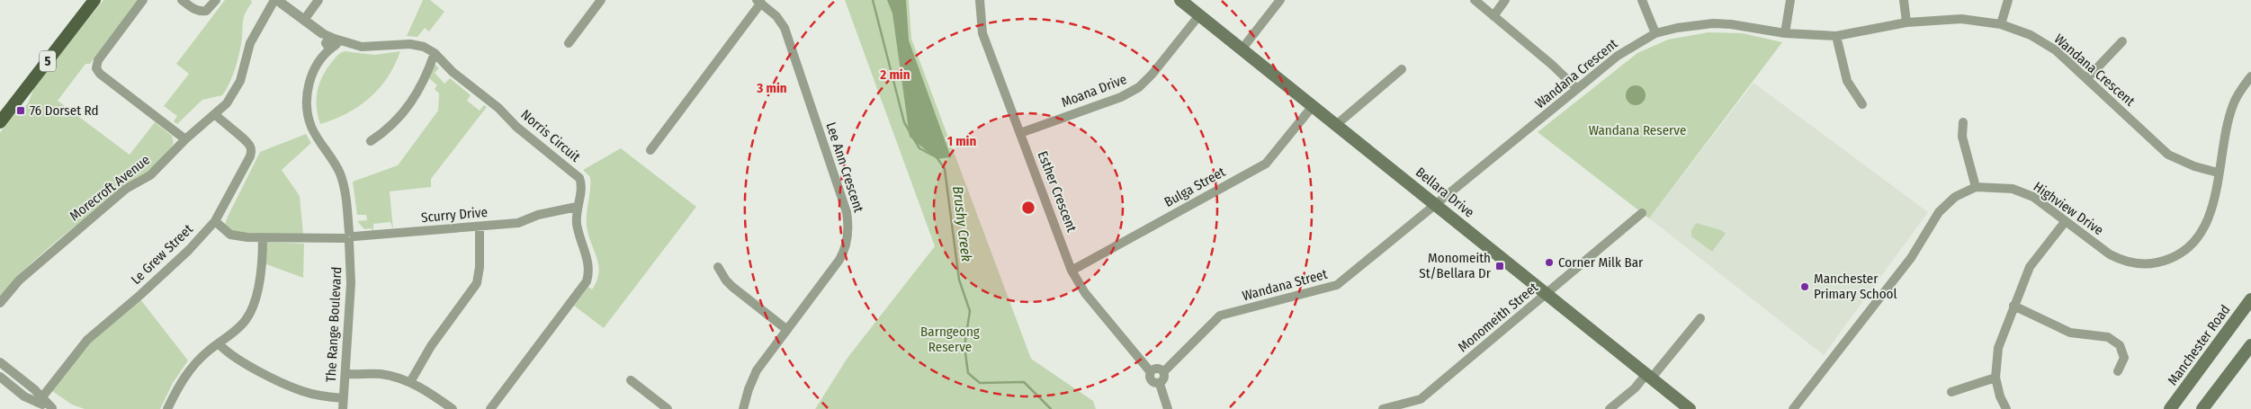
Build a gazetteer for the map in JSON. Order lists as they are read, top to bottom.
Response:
{
  "streets": {
    "main road": ["5", "Bellara Drive", "Manchester Road"],
    "street": [
      "Wandana Crescent",
      "Moana Drive",
      "Norris Circuit",
      "Lee Ann Crescent",
      "Bulga Street",
      "Morecroft Avenue",
      "Esther Crescent",
      "Highview Drive",
      "Scurry Drive",
      "Le Grew Street",
      "Wandana Street",
      "Monomeith Street",
      "The Range Boulevard"
    ]
  },
  "crossings": [
    ["Wandana Crescent", "Bellara Drive"],
    ["Wandana Crescent", "Highview Drive"],
    ["Wandana Crescent", "Wandana Street"],
    ["Moana Drive", "Esther Crescent"],
    ["Moana Drive", "Bellara Drive"],
    ["Norris Circuit", "Scurry Drive"],
    ["Norris Circuit", "The Range Boulevard"],
    ["Bulga Street", "Esther Crescent"],
    ["Bulga Street", "Bellara Drive"],
    ["Morecroft Avenue", "Le Grew Street"],
    ["Esther Crescent", "Wandana Street"],
    ["Bellara Drive", "Wandana Street"],
    ["Bellara Drive", "Monomeith Street"],
    ["Scurry Drive", "Le Grew Street"],
    ["Scurry Drive", "The Range Boulevard"]
  ],
  "water": ["Brushy Creek"],
  "parks": ["Wandana Reserve", "Barngeong Reserve"],
  "places": {
    "transit": ["76 Dorset Rd", "Monomeith St/Bellara Dr"],
    "other": ["Corner Milk Bar", "Manchester Primary School"]
  },
  "rings": ["2 min", "3 min", "1 min"]
}
